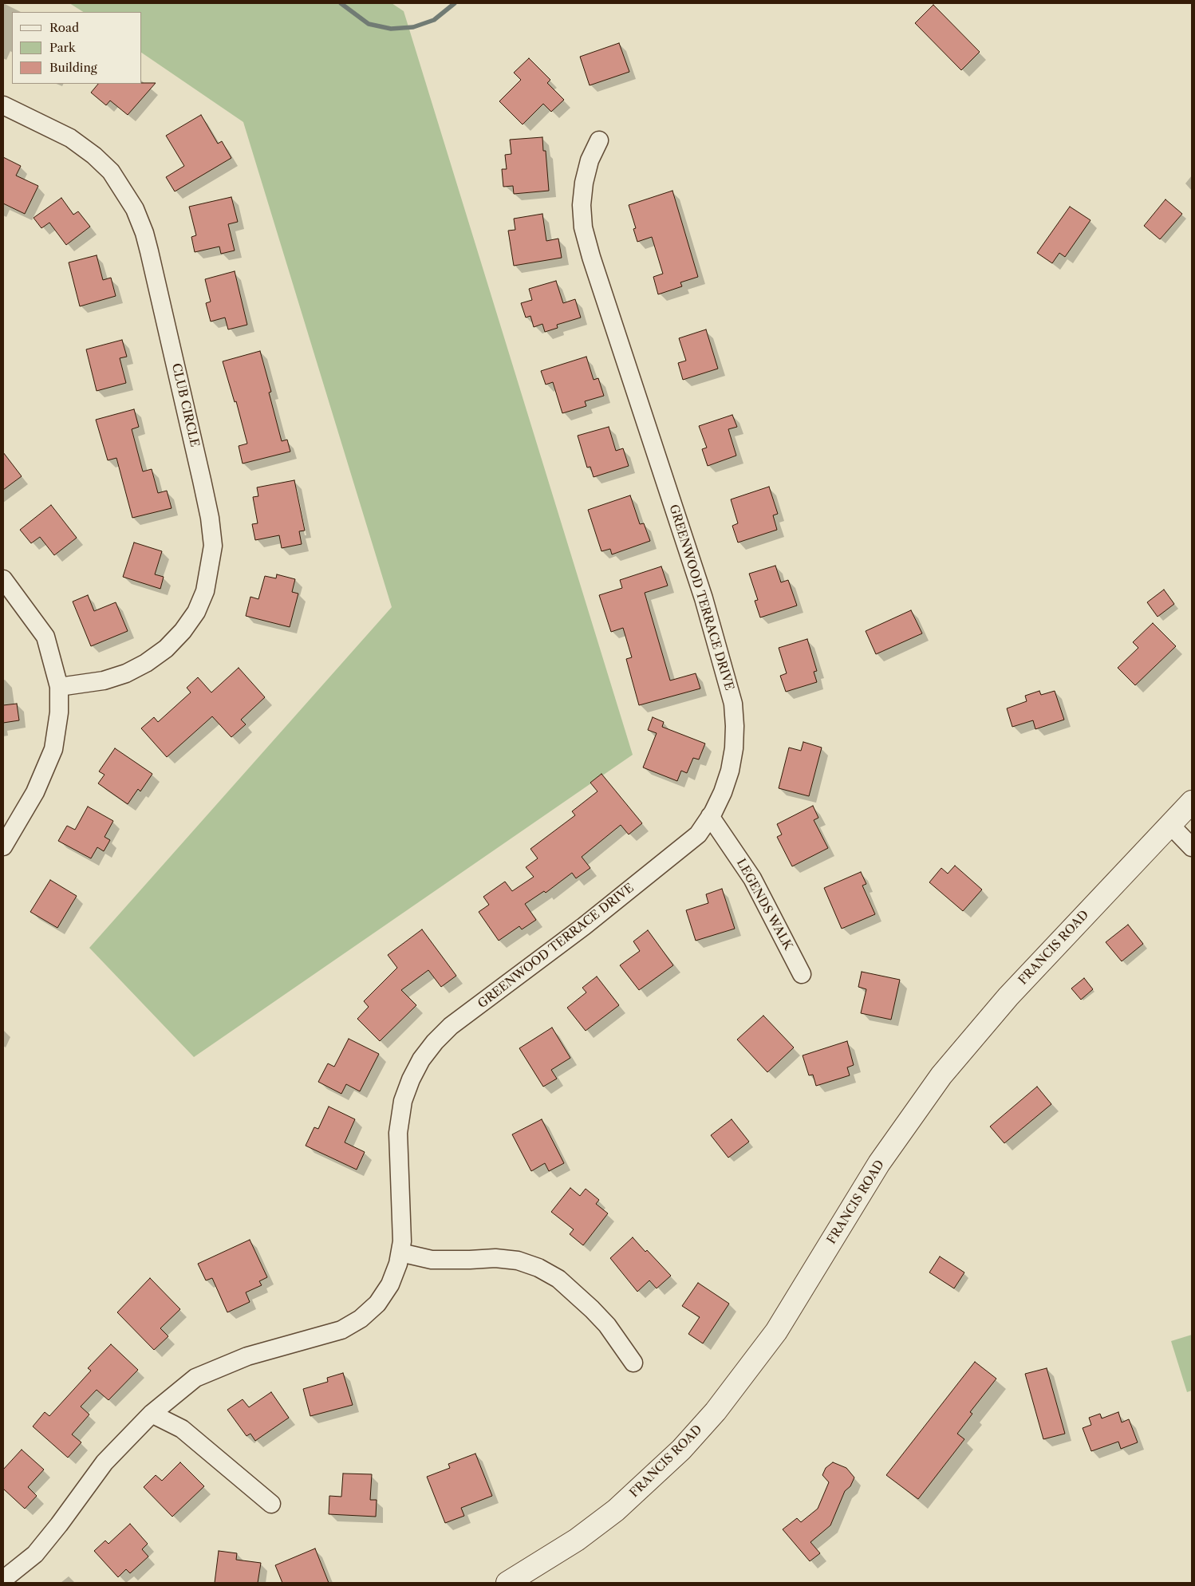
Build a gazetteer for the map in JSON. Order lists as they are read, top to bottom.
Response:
{
  "streets": {
    "street": [
      "CLUB CIRCLE",
      "GREENWOOD TERRACE DRIVE",
      "LEGENDS WALK",
      "FRANCIS ROAD"
    ]
  },
  "crossings": [
    ["GREENWOOD TERRACE DRIVE", "LEGENDS WALK"]
  ],
  "legend": ["Road", "Park", "Building"]
}
